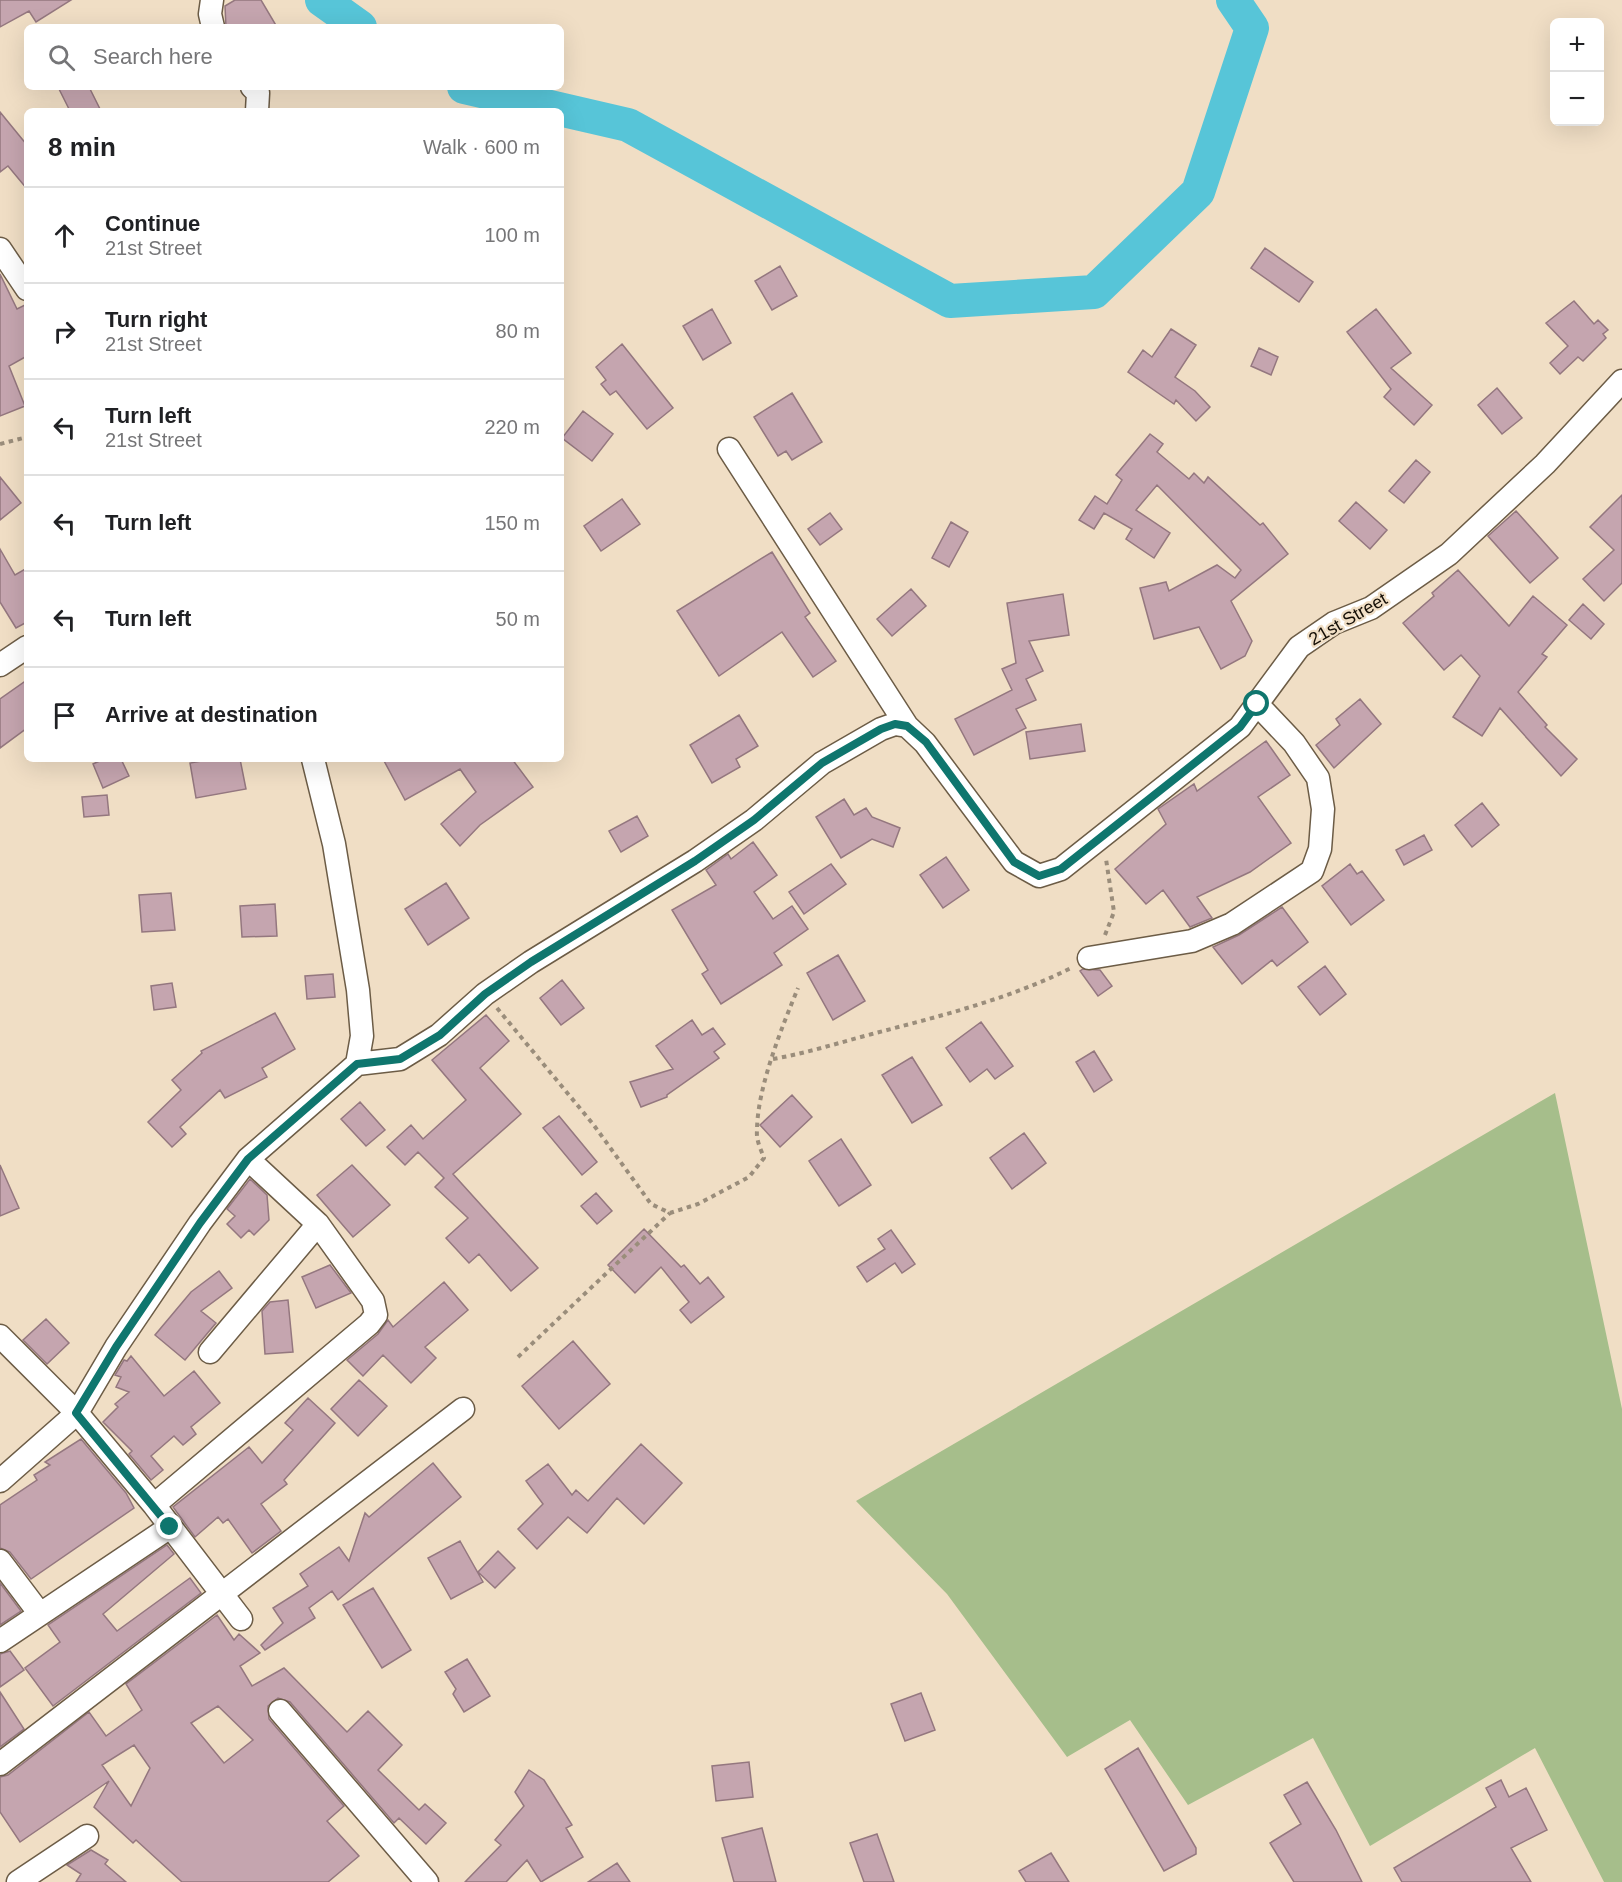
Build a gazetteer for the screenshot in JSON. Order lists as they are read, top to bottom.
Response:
{
  "streets": {
    "street": ["21st Street"]
  },
  "page": {
    "map_buttons": ["+", "−"],
    "search": "Search here",
    "heading": ["8 min", "Walk · 600 m"],
    "list": [
      ["Continue", "21st Street", "100 m"],
      ["Turn right", "21st Street", "80 m"],
      ["Turn left", "21st Street", "220 m"],
      ["Turn left", "150 m"],
      ["Turn left", "50 m"],
      "Arrive at destination"
    ]
  }
}
